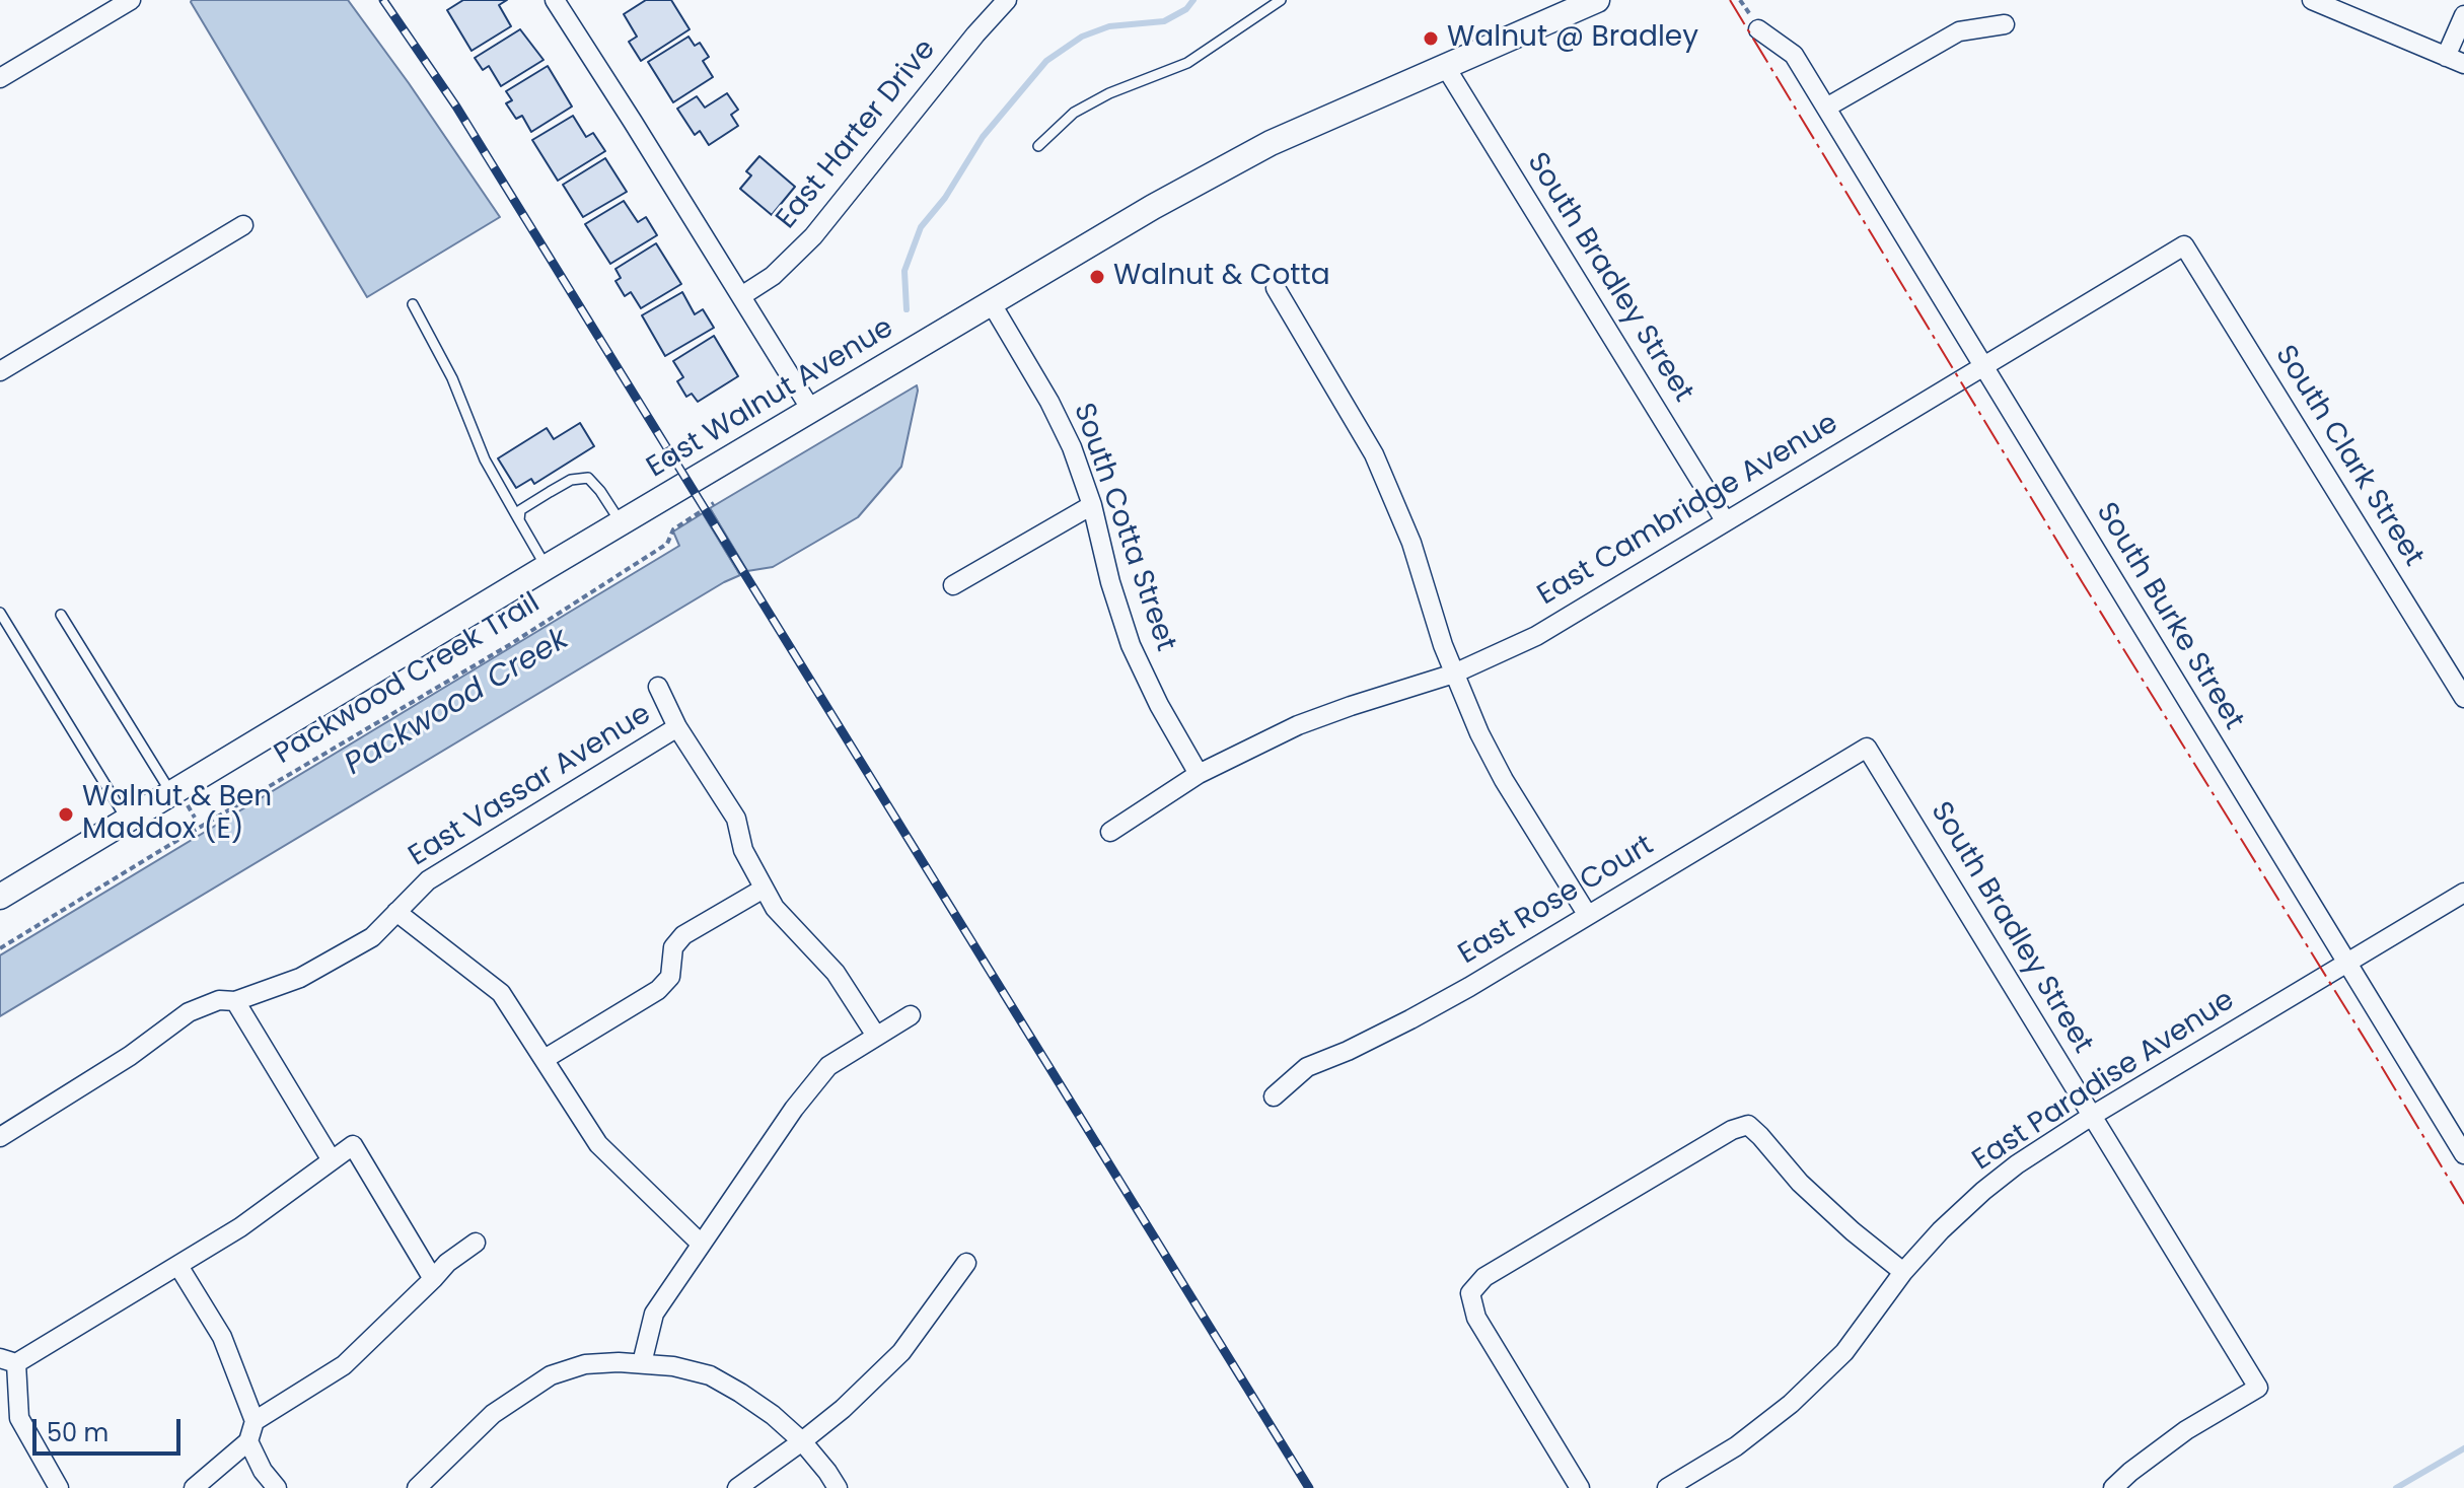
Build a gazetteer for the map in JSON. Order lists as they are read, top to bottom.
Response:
{
  "streets": {
    "main road": ["East Walnut Avenue"],
    "street": [
      "East Harter Drive",
      "South Bradley Street",
      "South Clark Street",
      "East Cambridge Avenue",
      "South Cotta Street",
      "South Burke Street",
      "East Vassar Avenue",
      "East Rose Court",
      "East Paradise Avenue"
    ],
    "path": ["Packwood Creek Trail"]
  },
  "crossings": [
    ["South Bradley Street", "East Walnut Avenue"],
    ["South Bradley Street", "East Cambridge Avenue"],
    ["South Bradley Street", "East Rose Court"],
    ["South Bradley Street", "East Paradise Avenue"],
    ["East Walnut Avenue", "South Cotta Street"],
    ["South Clark Street", "East Cambridge Avenue"],
    ["East Cambridge Avenue", "South Cotta Street"],
    ["East Cambridge Avenue", "South Burke Street"],
    ["South Burke Street", "East Paradise Avenue"]
  ],
  "water": ["Packwood Creek"],
  "places": ["Walnut @ Bradley", "Walnut & Cotta", "Walnut & Ben Maddox (E)"],
  "scale_bar": "50 m"
}
